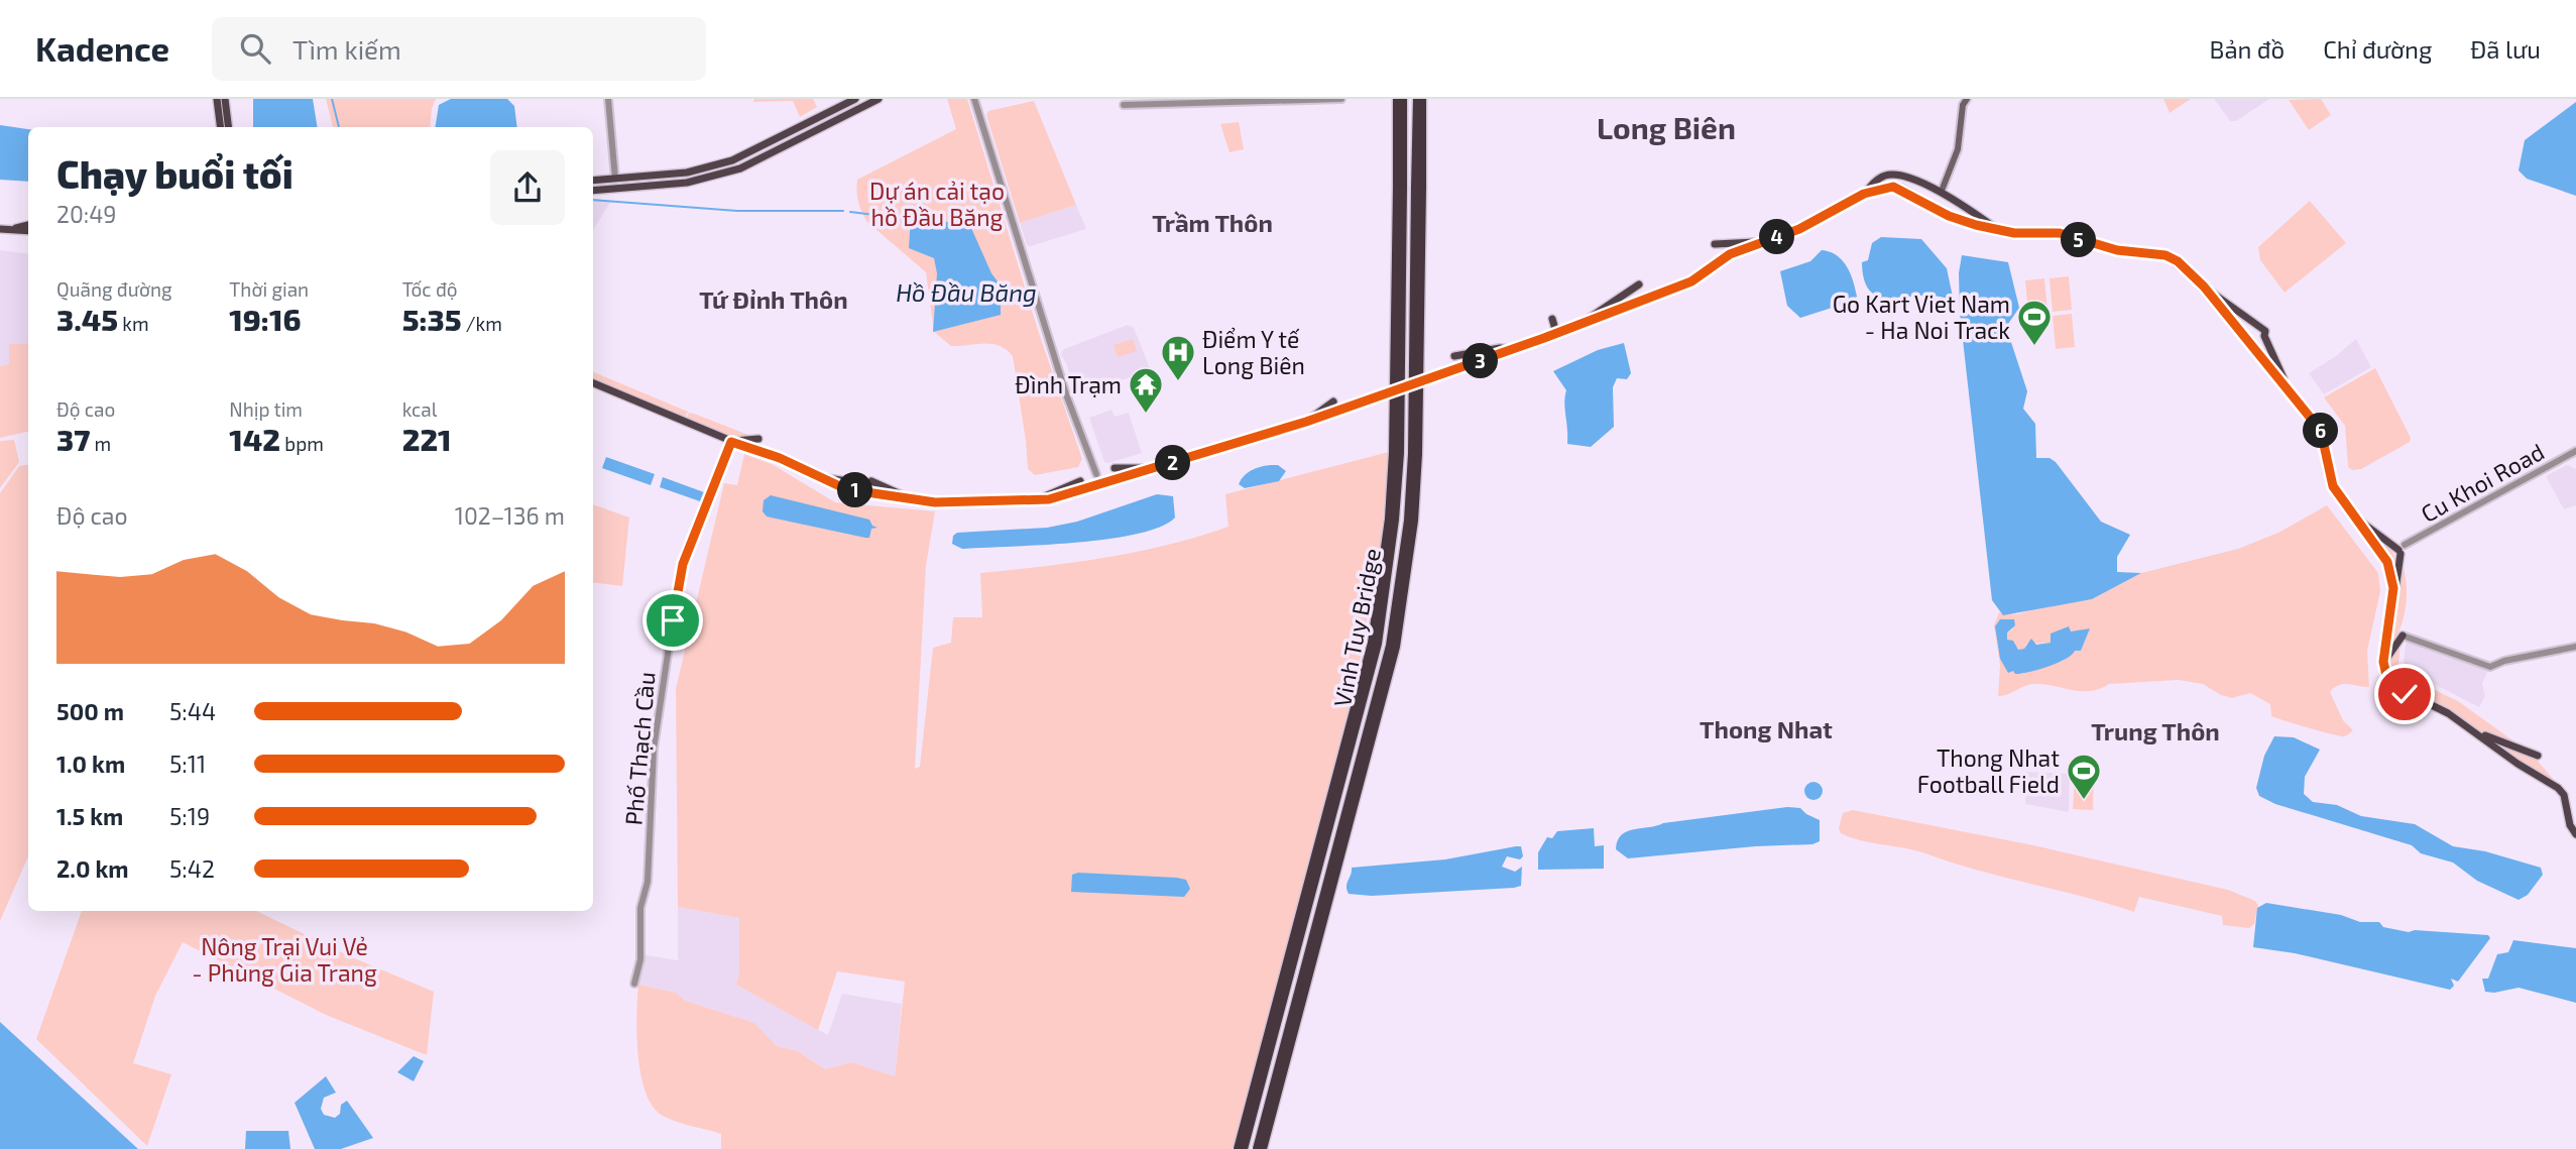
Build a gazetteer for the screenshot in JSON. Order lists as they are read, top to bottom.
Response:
{
  "streets": {
    "highway": ["Vinh Tuy Bridge"],
    "street": ["Cu Khoi Road", "Phố Thạch Cầu"]
  },
  "districts": [
    "Long Biên",
    "Trầm Thôn",
    "Tứ Đỉnh Thôn",
    "Thong Nhat",
    "Trung Thôn"
  ],
  "water": ["Hồ Đầu Băng"],
  "parks": ["Dự án cải tạo hồ Đầu Băng", "Nông Trại Vui Vẻ - Phùng Gia Trang"],
  "places": {
    "sports": ["Go Kart Viet Nam - Ha Noi Track", "Thong Nhat Football Field"],
    "hospital": ["Điểm Y tế Long Biên"],
    "temple": ["Đình Trạm"]
  },
  "page": {
    "header": "Kadence",
    "search": "Tìm kiếm",
    "nav": ["Bản đồ", "Chỉ đường", "Đã lưu"],
    "heading": ["Chạy buổi tối", "20:49"],
    "pins": [
      "4",
      "5",
      "3",
      "6",
      "2",
      "1"
    ],
    "stats": [
      ["Quãng đường", "3.45 km"],
      ["Thời gian", "19:16"],
      ["Tốc độ", "5:35 /km"],
      ["Độ cao", "37 m"],
      ["Nhịp tim", "142 bpm"],
      ["kcal", "221"]
    ],
    "chart": ["Độ cao", "102–136 m"],
    "list": [
      {
        "name": "500 m",
        "note": "5:44"
      },
      {
        "name": "1.0 km",
        "note": "5:11"
      },
      {
        "name": "1.5 km",
        "note": "5:19"
      },
      {
        "name": "2.0 km",
        "note": "5:42"
      }
    ]
  }
}
